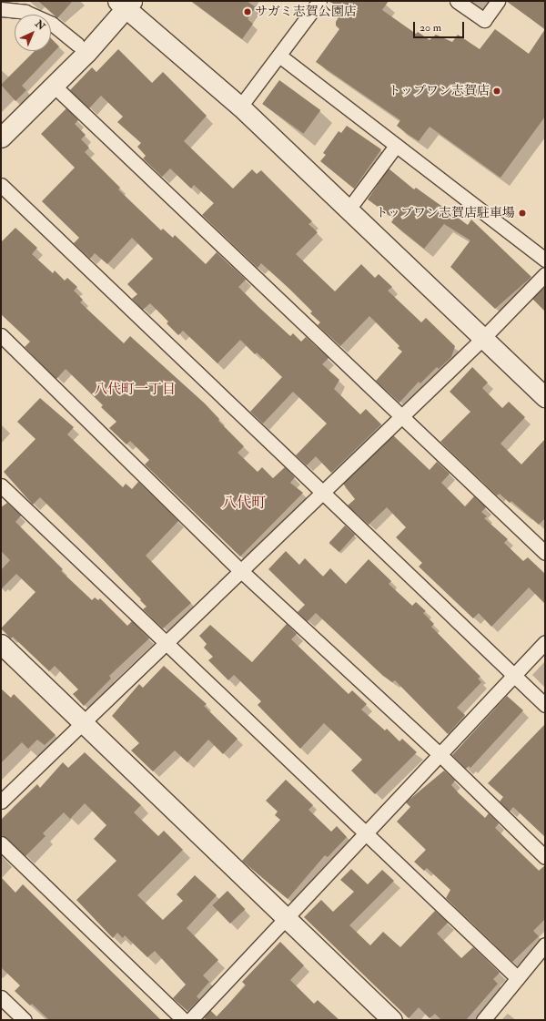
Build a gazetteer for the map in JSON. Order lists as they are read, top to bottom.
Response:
{
  "districts": ["八代町一丁目", "八代町"],
  "places": ["サガミ志賀公園店", "トップワン志賀店", "トップワン志賀店駐車場"],
  "scale_bar": "20 m",
  "north": "top right"
}
